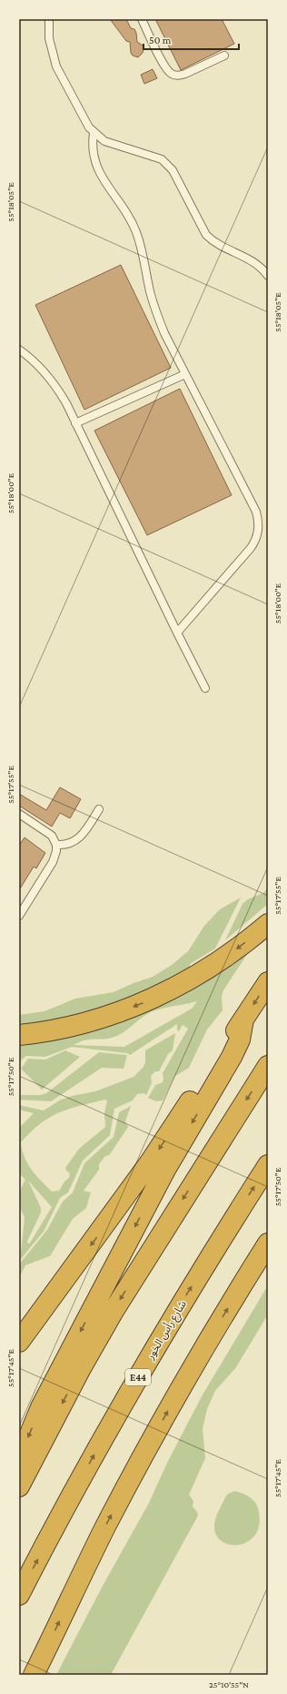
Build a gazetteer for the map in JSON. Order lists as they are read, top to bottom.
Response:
{
  "streets": {
    "highway": ["شارع رأس الخور", "E44"]
  },
  "scale_bar": "50 m",
  "coordinates": [
    "55°18'05\"E",
    "55°18'00\"E",
    "55°17'55\"E",
    "55°17'50\"E",
    "55°17'45\"E",
    "25°10'55\"N"
  ]
}
